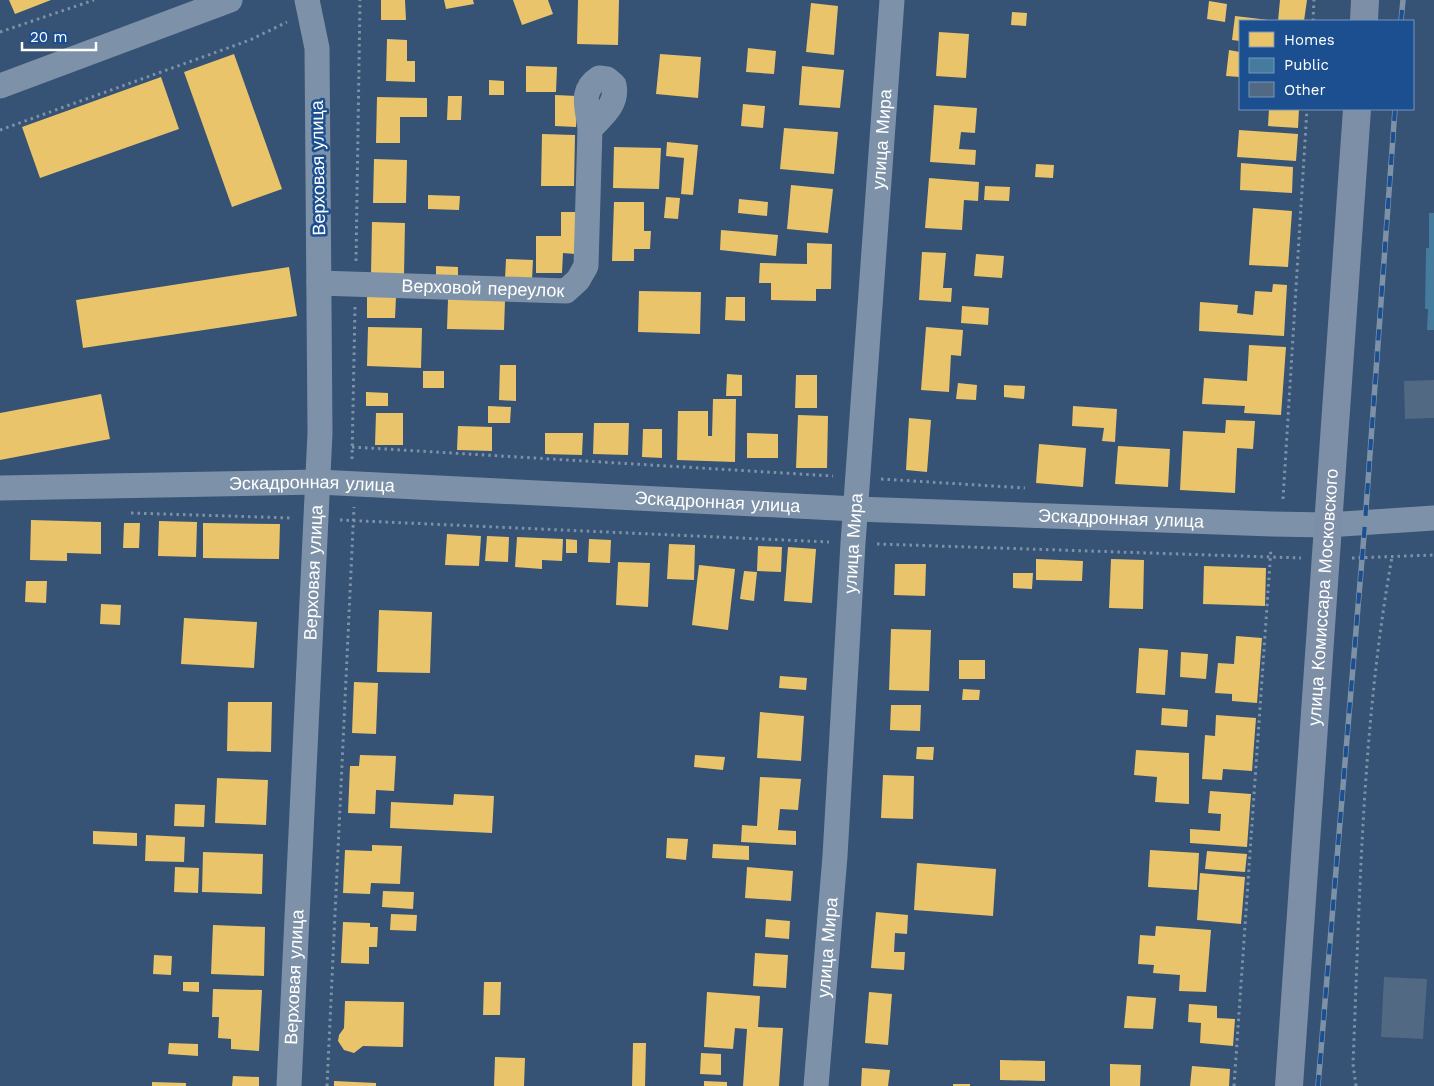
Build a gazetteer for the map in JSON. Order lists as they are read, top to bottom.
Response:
{
  "streets": {
    "main road": ["улица Комиссара Московского"],
    "street": [
      "улица Мира",
      "Верховая улица",
      "Верховой переулок",
      "Эскадронная улица"
    ]
  },
  "crossings": [
    ["улица Мира", "Эскадронная улица"],
    ["Верховая улица", "Верховой переулок"],
    ["Верховая улица", "Эскадронная улица"],
    ["Эскадронная улица", "улица Комиссара Московского"]
  ],
  "legend": ["Homes", "Public", "Other"],
  "scale_bar": "20 m"
}
